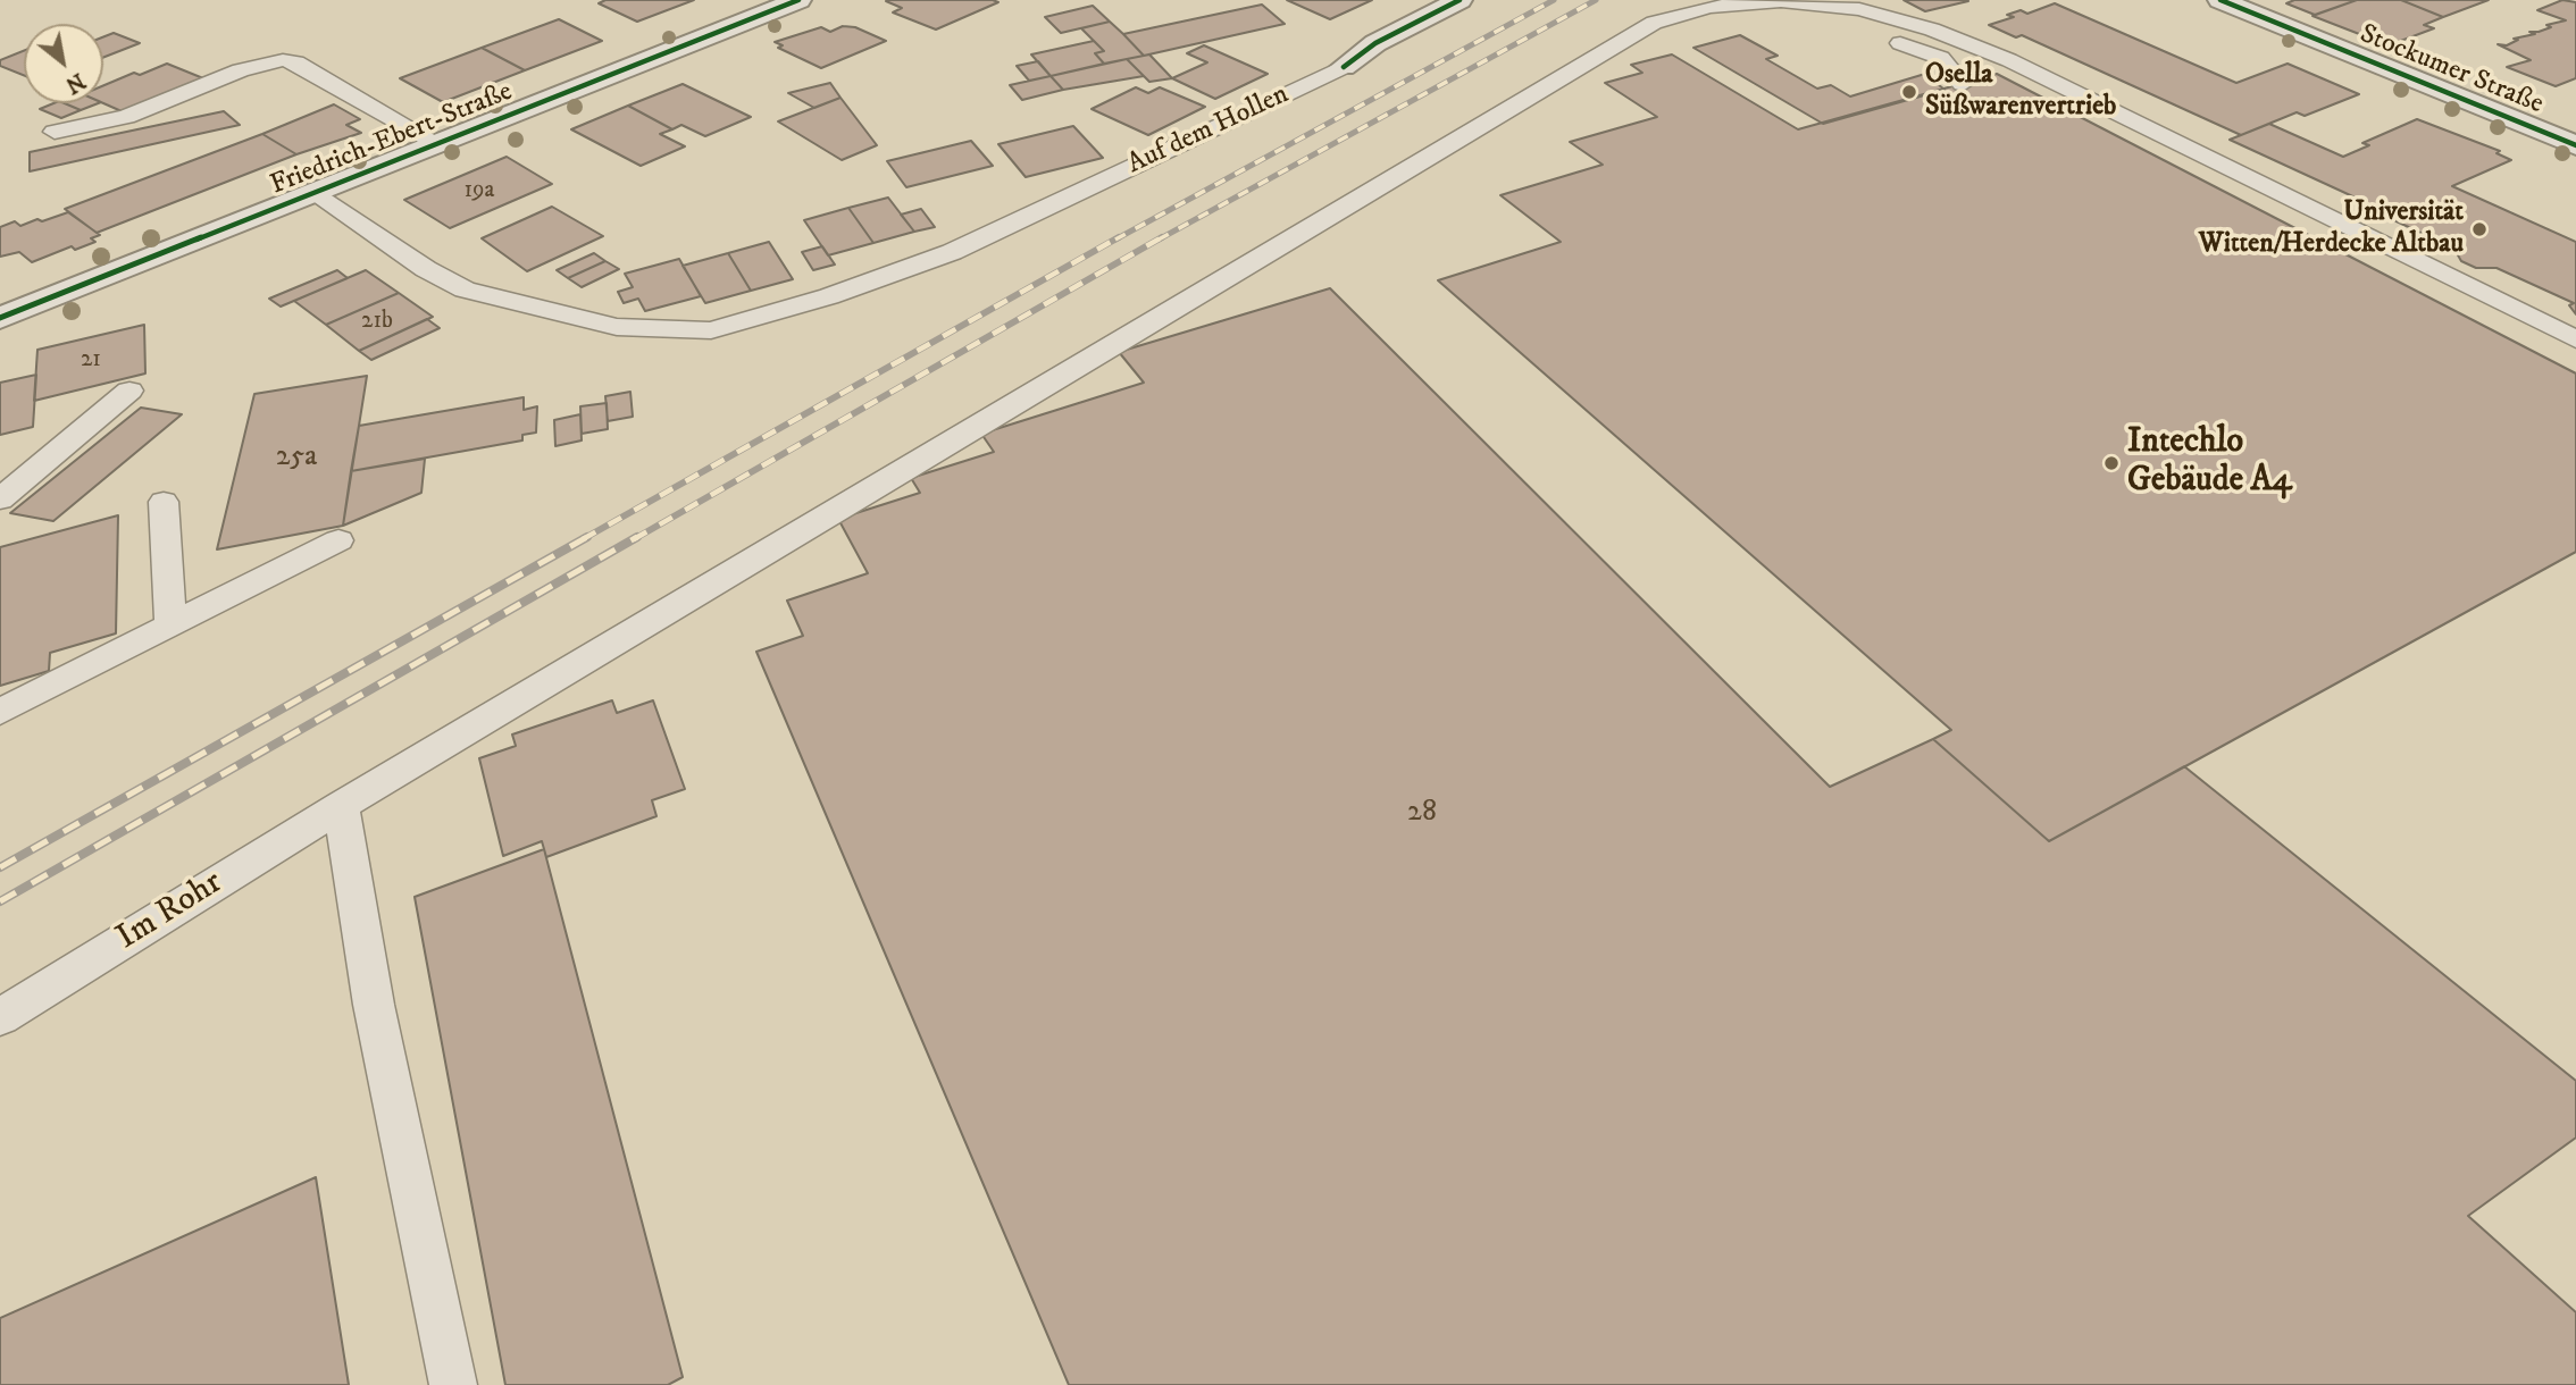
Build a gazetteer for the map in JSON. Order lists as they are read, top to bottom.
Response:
{
  "streets": {
    "street": ["Stockumer Straße", "Auf dem Hollen", "Friedrich-Ebert-Straße"],
    "lane": ["Im Rohr"]
  },
  "crossings": [
    ["Auf dem Hollen", "Friedrich-Ebert-Straße"]
  ],
  "places": ["Osella Süßwarenvertrieb", "Universität Witten/Herdecke Altbau", "Intechlo Gebäude A4"],
  "house_numbers": [
    "19a",
    "21b",
    "21",
    "25a",
    "28"
  ],
  "north": "bottom right"
}
